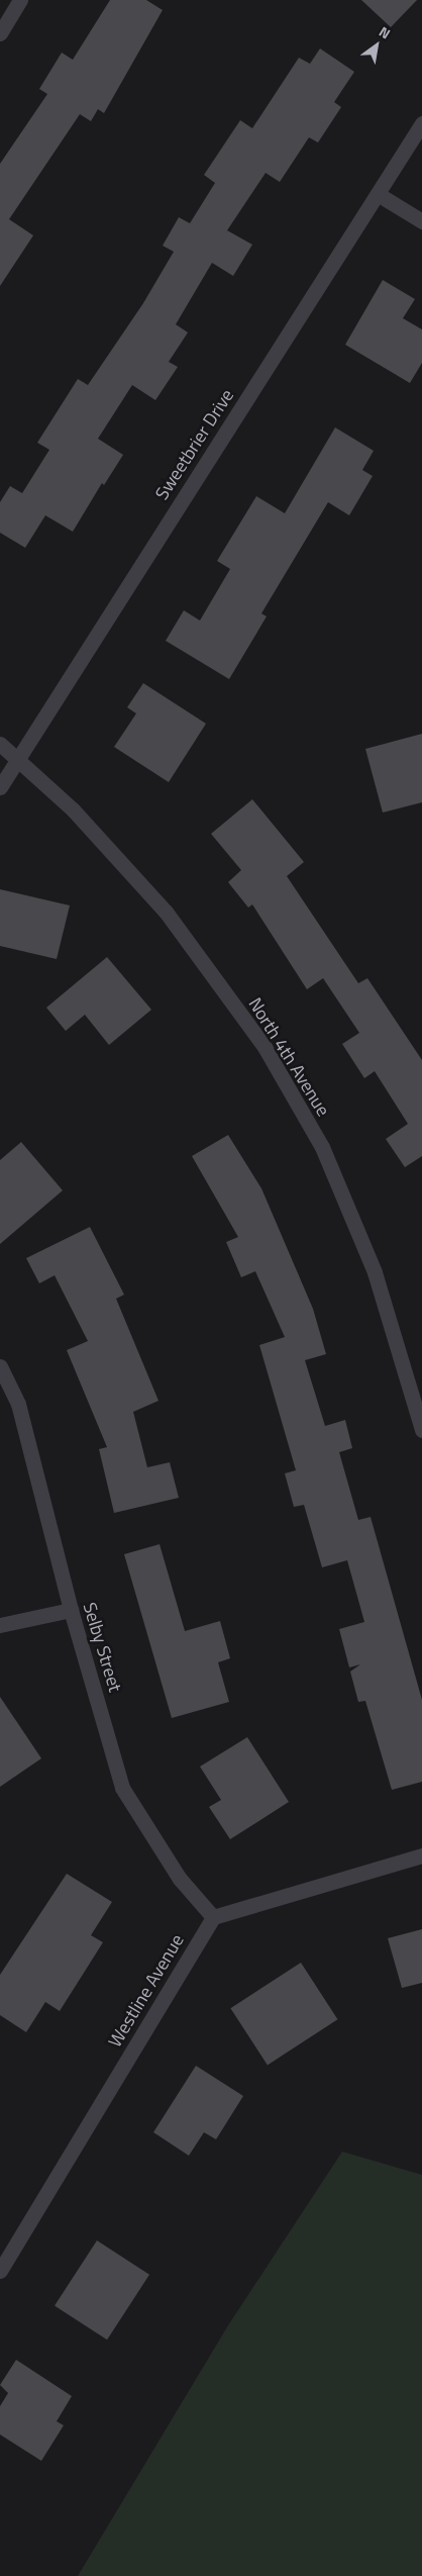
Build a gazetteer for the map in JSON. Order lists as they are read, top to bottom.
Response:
{
  "streets": {
    "street": [
      "Sweetbrier Drive",
      "North 4th Avenue",
      "Selby Street",
      "Westline Avenue"
    ]
  },
  "crossings": [
    ["Sweetbrier Drive", "North 4th Avenue"],
    ["Selby Street", "Westline Avenue"]
  ],
  "north": "top right"
}
